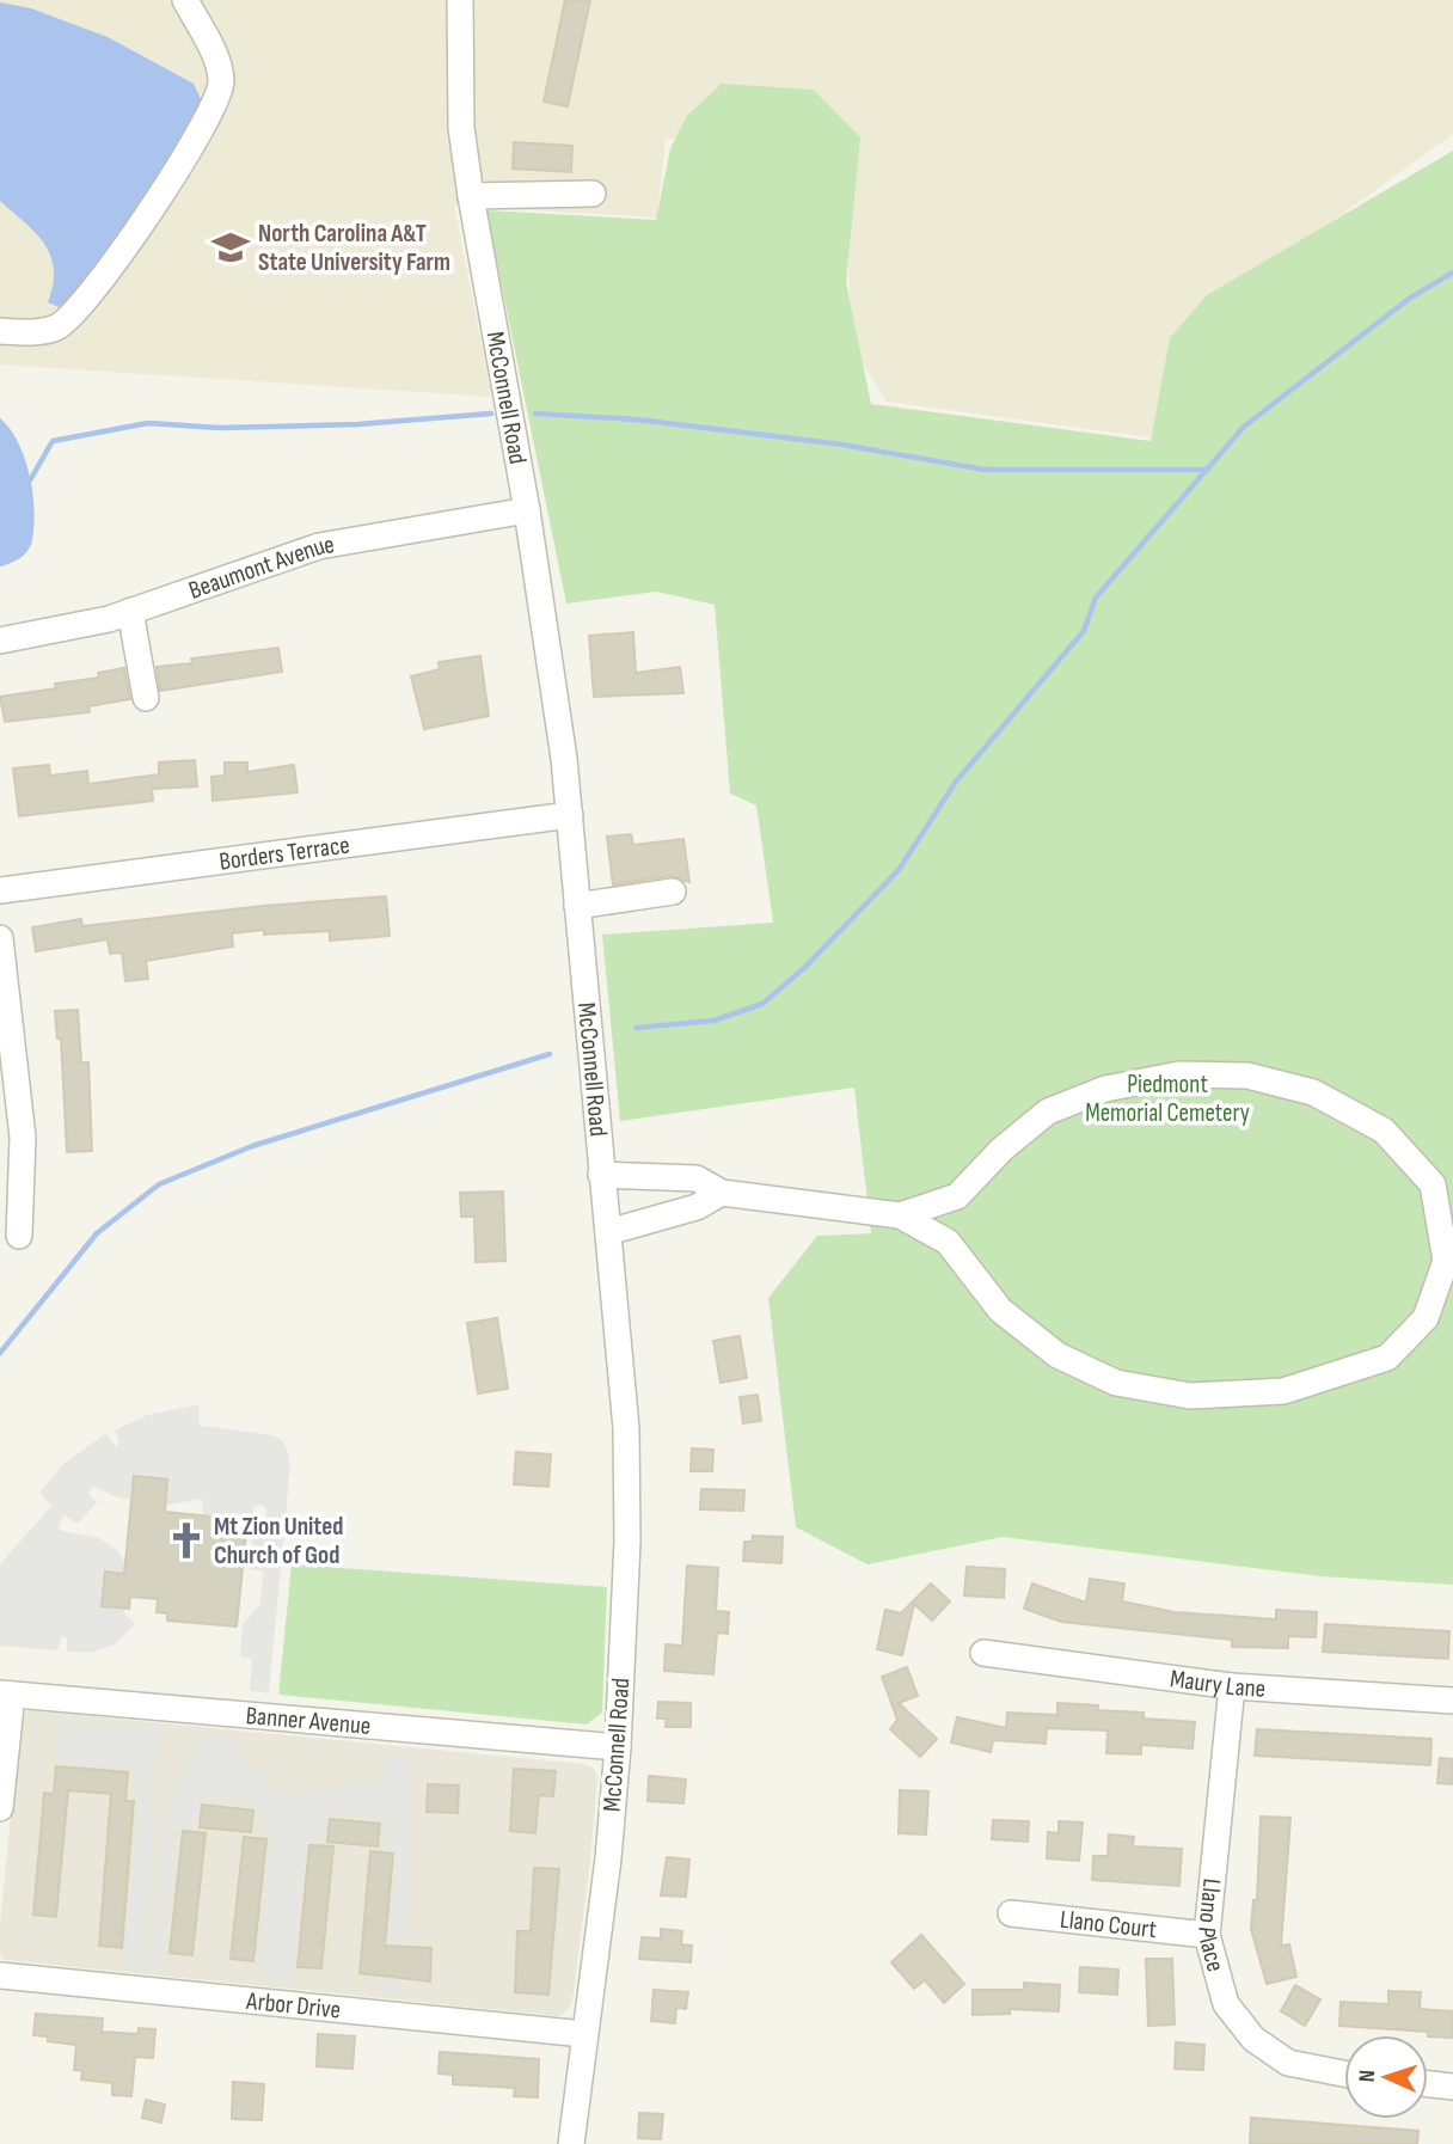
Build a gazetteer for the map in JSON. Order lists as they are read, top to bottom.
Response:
{
  "streets": {
    "street": [
      "McConnell Road",
      "Beaumont Avenue",
      "Borders Terrace",
      "Maury Lane",
      "Banner Avenue",
      "Llano Court",
      "Llano Place",
      "Arbor Drive"
    ]
  },
  "crossings": [
    ["McConnell Road", "Beaumont Avenue"],
    ["McConnell Road", "Borders Terrace"],
    ["McConnell Road", "Banner Avenue"],
    ["McConnell Road", "Arbor Drive"],
    ["Maury Lane", "Llano Place"],
    ["Llano Court", "Llano Place"]
  ],
  "parks": ["Piedmont Memorial Cemetery"],
  "places": {
    "school or university": ["North Carolina A&T State University Farm"],
    "church": ["Mt Zion United Church of God"]
  },
  "north": "left"
}
